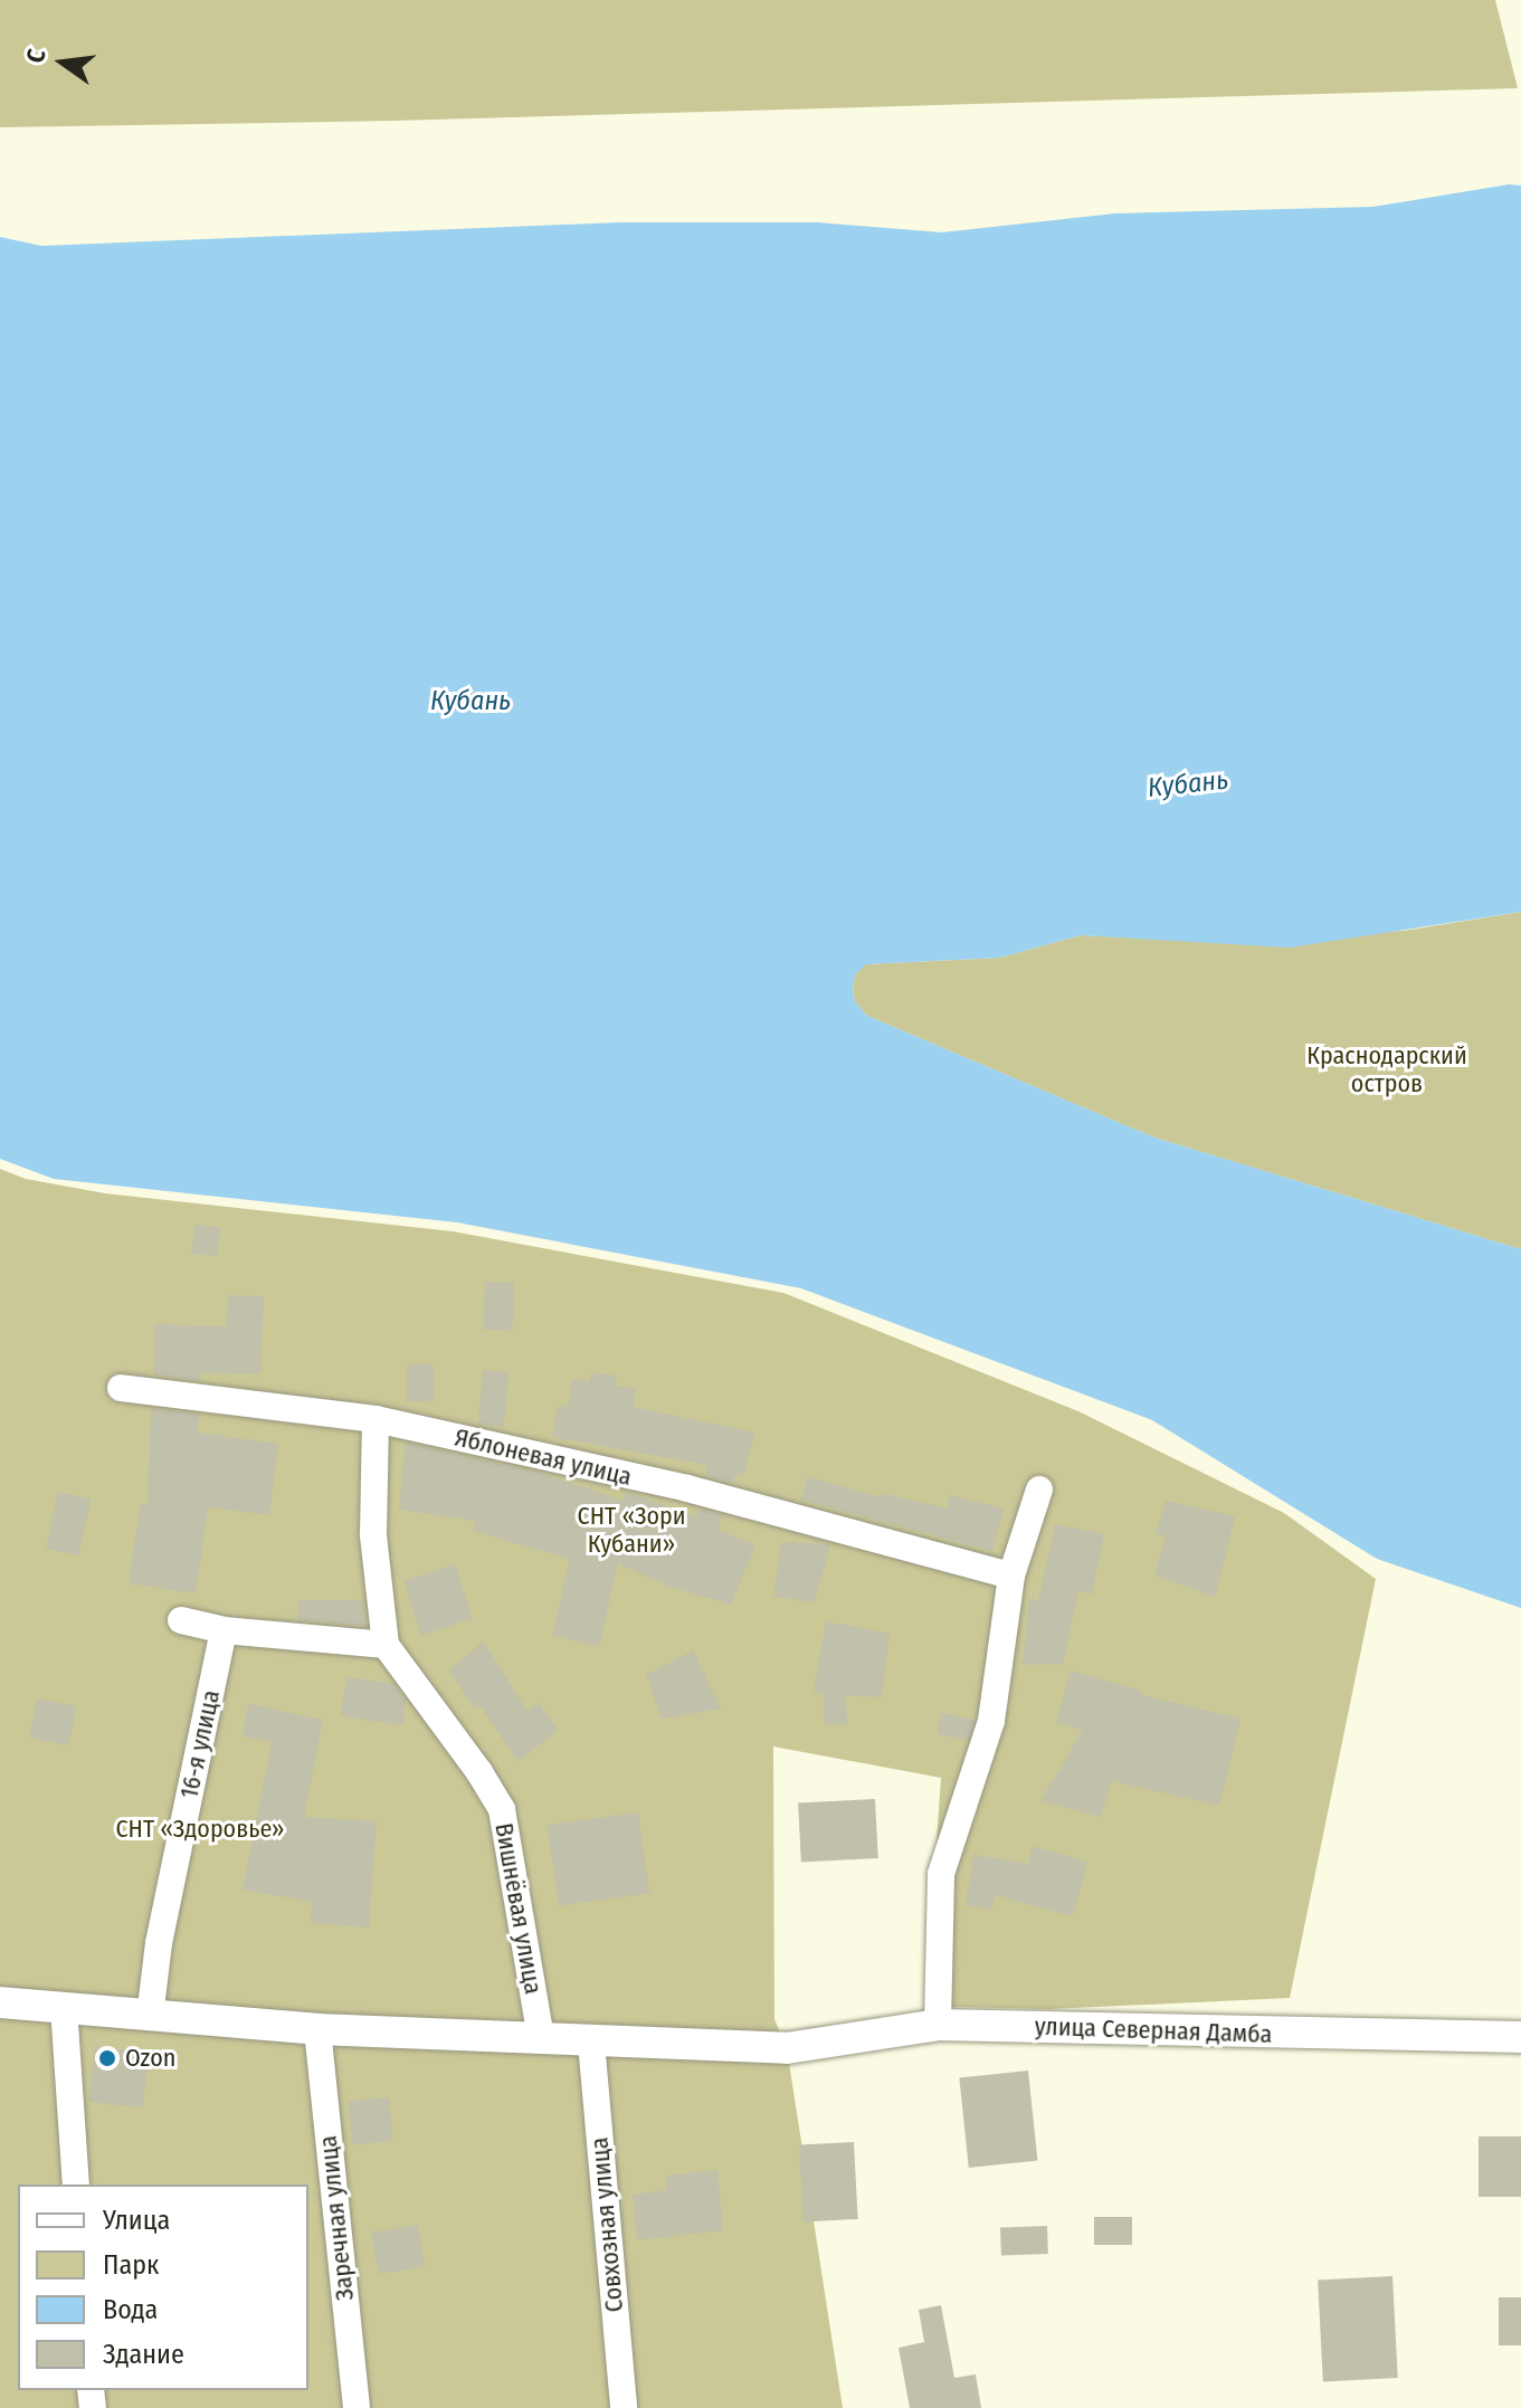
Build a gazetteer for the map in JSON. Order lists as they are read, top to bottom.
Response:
{
  "streets": {
    "street": [
      "Яблоневая улица",
      "16-я улица",
      "Вишнёвая улица",
      "улица Северная Дамба",
      "Заречная улица",
      "Совхозная улица"
    ]
  },
  "crossings": [
    ["16-я улица", "улица Северная Дамба"],
    ["Вишнёвая улица", "улица Северная Дамба"],
    ["улица Северная Дамба", "Заречная улица"],
    ["улица Северная Дамба", "Совхозная улица"]
  ],
  "water": ["Кубань"],
  "parks": ["Краснодарский остров", "СНТ «Зори Кубани»", "СНТ «Здоровье»"],
  "places": ["Ozon"],
  "legend": [
    "Улица",
    "Парк",
    "Вода",
    "Здание"
  ],
  "north": "left"
}
